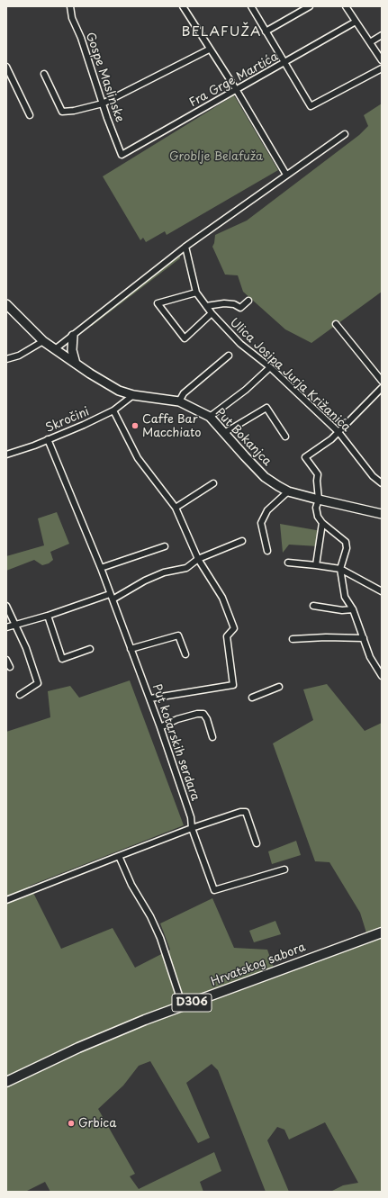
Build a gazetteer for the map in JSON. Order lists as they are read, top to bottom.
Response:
{
  "streets": {
    "main road": ["Put Bokanjca", "Hrvatskog sabora", "D306"],
    "street": [
      "Gospe Maslinske",
      "Fra Grge Martića",
      "Ulica Josipa Jurja Križanića",
      "Skročini",
      "Put kotarskih serdara"
    ]
  },
  "crossings": [
    ["Gospe Maslinske", "Fra Grge Martića"],
    ["Skročini", "Put Bokanjca"],
    ["Skročini", "Put kotarskih serdara"]
  ],
  "districts": ["BELAFUŽA"],
  "parks": ["Groblje Belafuža"],
  "places": ["Caffe Bar Macchiato", "Grbica"]
}
